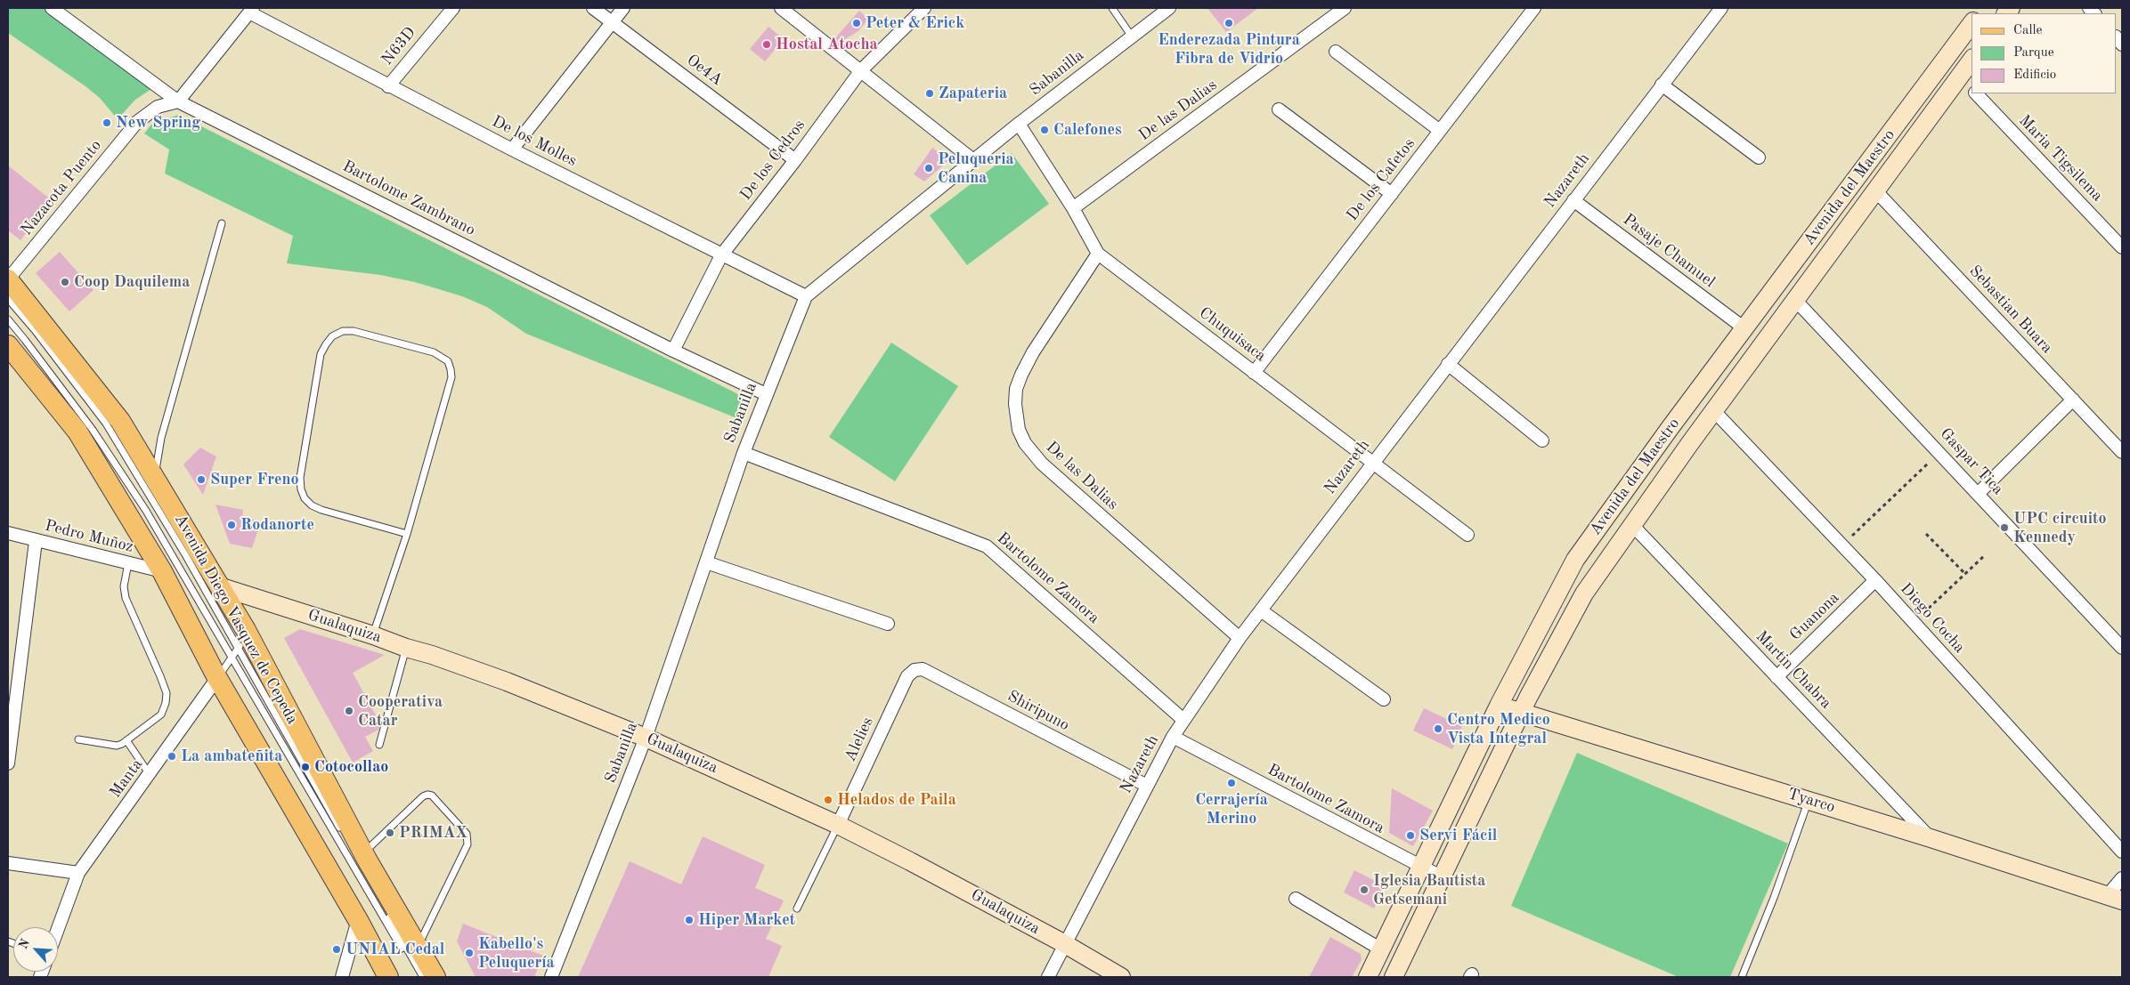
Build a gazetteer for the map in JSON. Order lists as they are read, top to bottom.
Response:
{
  "streets": {
    "main road": [
      "Avenida del Maestro",
      "Avenida Diego Vasquez de Cepeda",
      "Gualaquiza",
      "Tyarco"
    ],
    "street": [
      "N63D",
      "Oe4A",
      "Sabanilla",
      "De las Dalias",
      "De los Molles",
      "Maria Tigsilema",
      "De los Cedros",
      "De los Cafetos",
      "Nazareth",
      "Nazacota Puento",
      "Bartolome Zambrano",
      "Pasaje Chamuel",
      "Sebastian Buara",
      "Chuquisaca",
      "Gaspar Tica",
      "Pedro Muñoz",
      "Bartolome Zamora",
      "Guanona",
      "Diego Cocha",
      "Martin Chabra",
      "Shiripuno",
      "Alelies",
      "Manta"
    ]
  },
  "crossings": [
    ["N63D", "De los Molles"],
    ["Oe4A", "De los Cedros"],
    ["Sabanilla", "De los Molles"],
    ["Sabanilla", "Bartolome Zambrano"],
    ["Sabanilla", "Chuquisaca"],
    ["Sabanilla", "Bartolome Zamora"],
    ["Sabanilla", "Gualaquiza"],
    ["De las Dalias", "Nazareth"],
    ["De las Dalias", "Chuquisaca"],
    ["De los Molles", "De los Cedros"],
    ["Maria Tigsilema", "Avenida del Maestro"],
    ["De los Cedros", "Bartolome Zambrano"],
    ["De los Cafetos", "Chuquisaca"],
    ["Nazareth", "Pasaje Chamuel"],
    ["Nazareth", "Chuquisaca"],
    ["Nazareth", "Bartolome Zamora"],
    ["Nazareth", "Gualaquiza"],
    ["Nazareth", "Shiripuno"],
    ["Nazacota Puento", "Bartolome Zambrano"],
    ["Nazacota Puento", "Avenida Diego Vasquez de Cepeda"],
    ["Avenida del Maestro", "Pasaje Chamuel"],
    ["Avenida del Maestro", "Sebastian Buara"],
    ["Avenida del Maestro", "Gaspar Tica"],
    ["Avenida del Maestro", "Bartolome Zamora"],
    ["Avenida del Maestro", "Diego Cocha"],
    ["Avenida del Maestro", "Martin Chabra"],
    ["Avenida del Maestro", "Tyarco"],
    ["Guanona", "Diego Cocha"],
    ["Guanona", "Martin Chabra"],
    ["Avenida Diego Vasquez de Cepeda", "Gualaquiza"],
    ["Avenida Diego Vasquez de Cepeda", "Manta"],
    ["Gualaquiza", "Alelies"],
    ["Martin Chabra", "Tyarco"],
    ["Shiripuno", "Alelies"]
  ],
  "places": [
    "Peter & Erick",
    "Enderezada Pintura Fibra de Vidrio",
    "Hostal Atocha",
    "Zapateria",
    "New Spring",
    "Calefones",
    "Peluqueria Canina",
    "Coop Daquilema",
    "Super Freno",
    "Rodanorte",
    "UPC circuito Kennedy",
    "Cooperativa Catar",
    "Centro Medico Vista Integral",
    "La ambateñita",
    "Cotocollao",
    "Cerrajería Merino",
    "Helados de Paila",
    "PRIMAX",
    "Servi Fácil",
    "Iglesia Bautista Getsemani",
    "Hiper Market",
    "UNIAL Cedal",
    "Kabello's Peluquería"
  ],
  "legend": ["Calle", "Parque", "Edificio"],
  "north": "top left"
}
